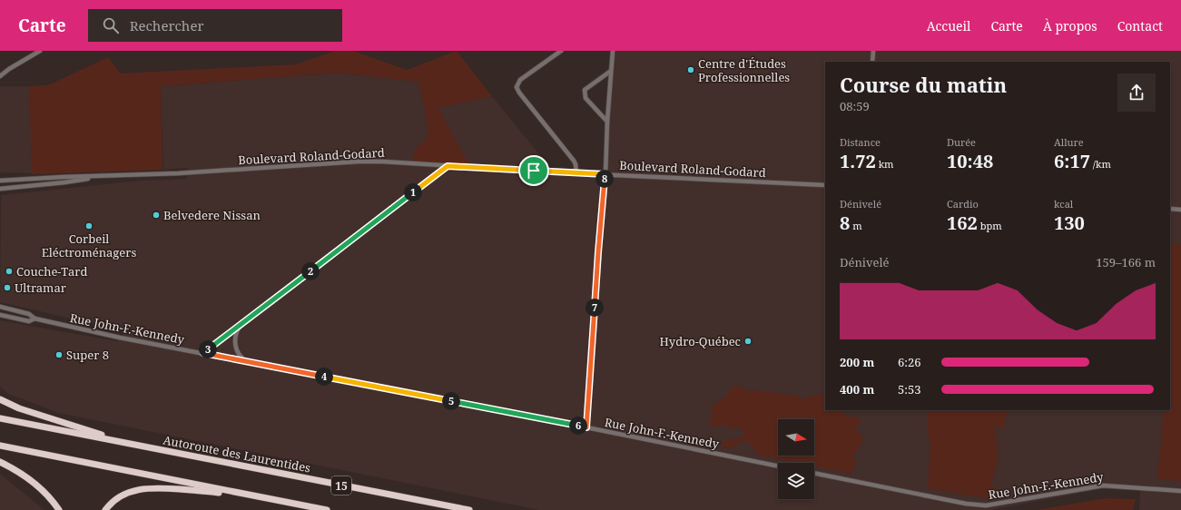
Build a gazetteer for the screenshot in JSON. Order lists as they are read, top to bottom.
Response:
{
  "streets": {
    "highway": ["Autoroute des Laurentides", "15"],
    "street": ["Boulevard Roland-Godard", "Rue John-F.-Kennedy"]
  },
  "places": [
    "Centre d'Études Professionnelles",
    "Belvedere Nissan",
    "Corbeil Eléctroménagers",
    "Couche-Tard",
    "Ultramar",
    "Hydro-Québec",
    "Super 8"
  ],
  "north": "right",
  "page": {
    "header": "Carte",
    "search": "Rechercher",
    "nav": [
      "Accueil",
      "Carte",
      "À propos",
      "Contact"
    ],
    "heading": ["Course du matin", "08:59"],
    "stats": [
      ["Distance", "1.72 km"],
      ["Durée", "10:48"],
      ["Allure", "6:17 /km"],
      ["Dénivelé", "8 m"],
      ["Cardio", "162 bpm"],
      ["kcal", "130"]
    ],
    "pins": [
      "8",
      "1",
      "2",
      "7",
      "3",
      "4",
      "5",
      "6"
    ],
    "chart": ["Dénivelé", "159–166 m"],
    "list": [
      {
        "name": "200 m",
        "note": "6:26"
      },
      {
        "name": "400 m",
        "note": "5:53"
      }
    ]
  }
}
